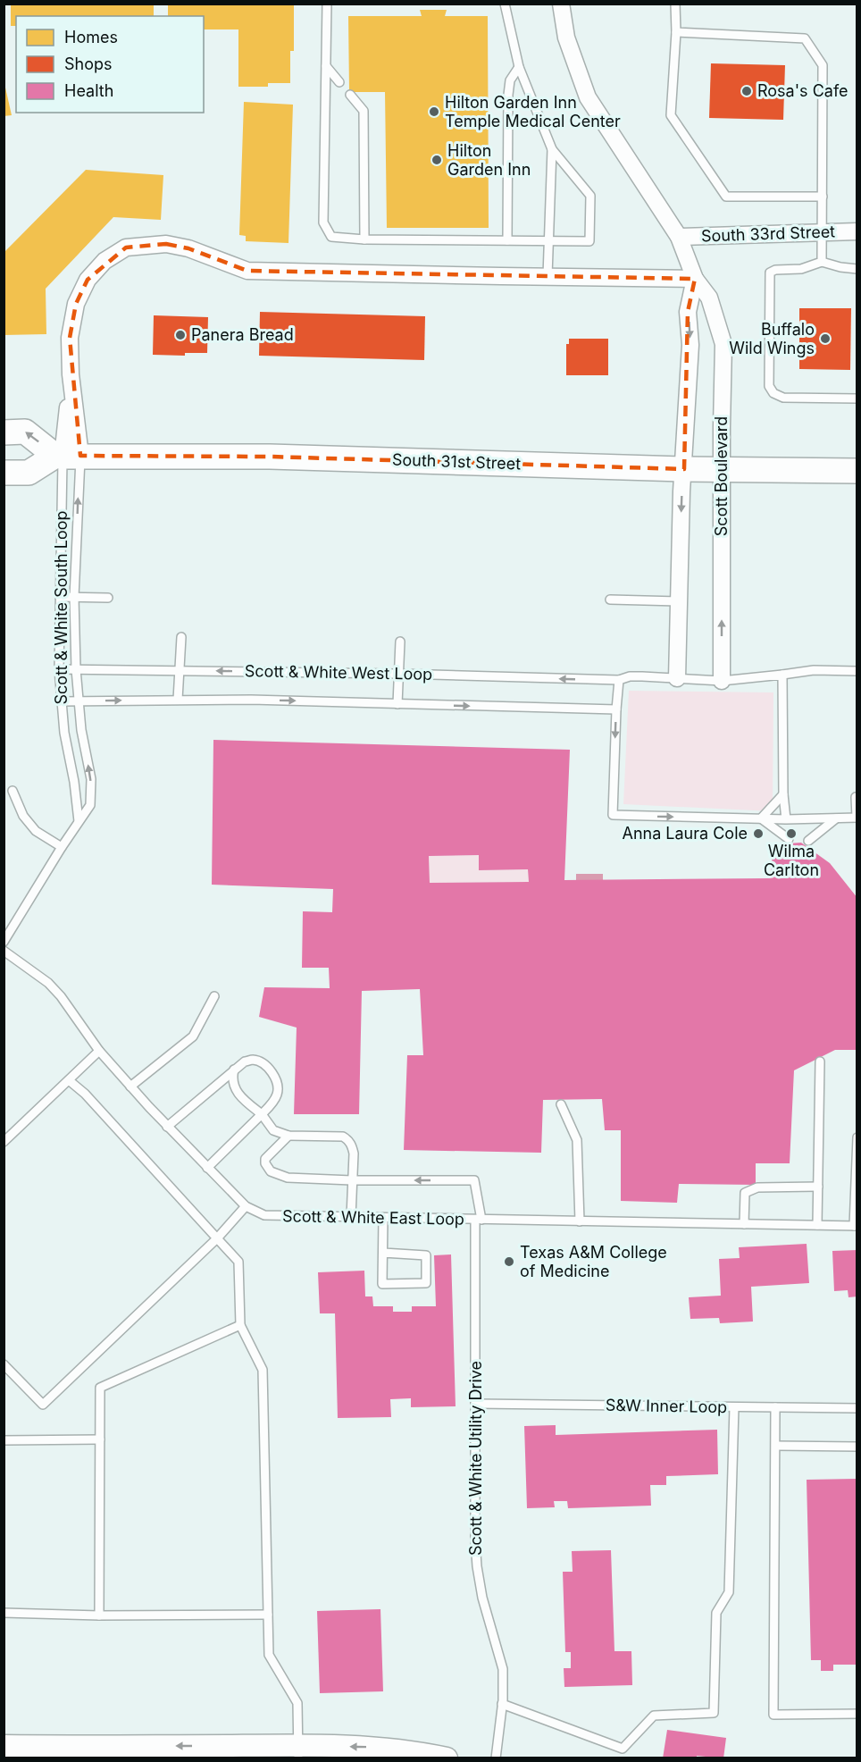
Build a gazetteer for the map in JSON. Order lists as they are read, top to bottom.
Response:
{
  "streets": {
    "main road": ["South 31st Street"],
    "street": ["South 33rd Street", "Scott Boulevard"],
    "lane": [
      "Scott & White South Loop",
      "Scott & White West Loop",
      "Scott & White East Loop",
      "S&W Inner Loop",
      "Scott & White Utility Drive"
    ]
  },
  "crossings": [
    ["South 33rd Street", "Scott Boulevard"],
    ["South 31st Street", "Scott Boulevard"],
    ["South 31st Street", "Scott & White South Loop"],
    ["Scott Boulevard", "Scott & White West Loop"],
    ["Scott & White South Loop", "Scott & White West Loop"],
    ["Scott & White East Loop", "Scott & White Utility Drive"],
    ["S&W Inner Loop", "Scott & White Utility Drive"]
  ],
  "places": [
    "Rosa's Cafe",
    "Hilton Garden Inn Temple Medical Center",
    "Hilton Garden Inn",
    "Panera Bread",
    "Buffalo Wild Wings",
    "Anna Laura Cole",
    "Wilma Carlton",
    "Texas A&M College of Medicine"
  ],
  "legend": ["Homes", "Shops", "Health"]
}
